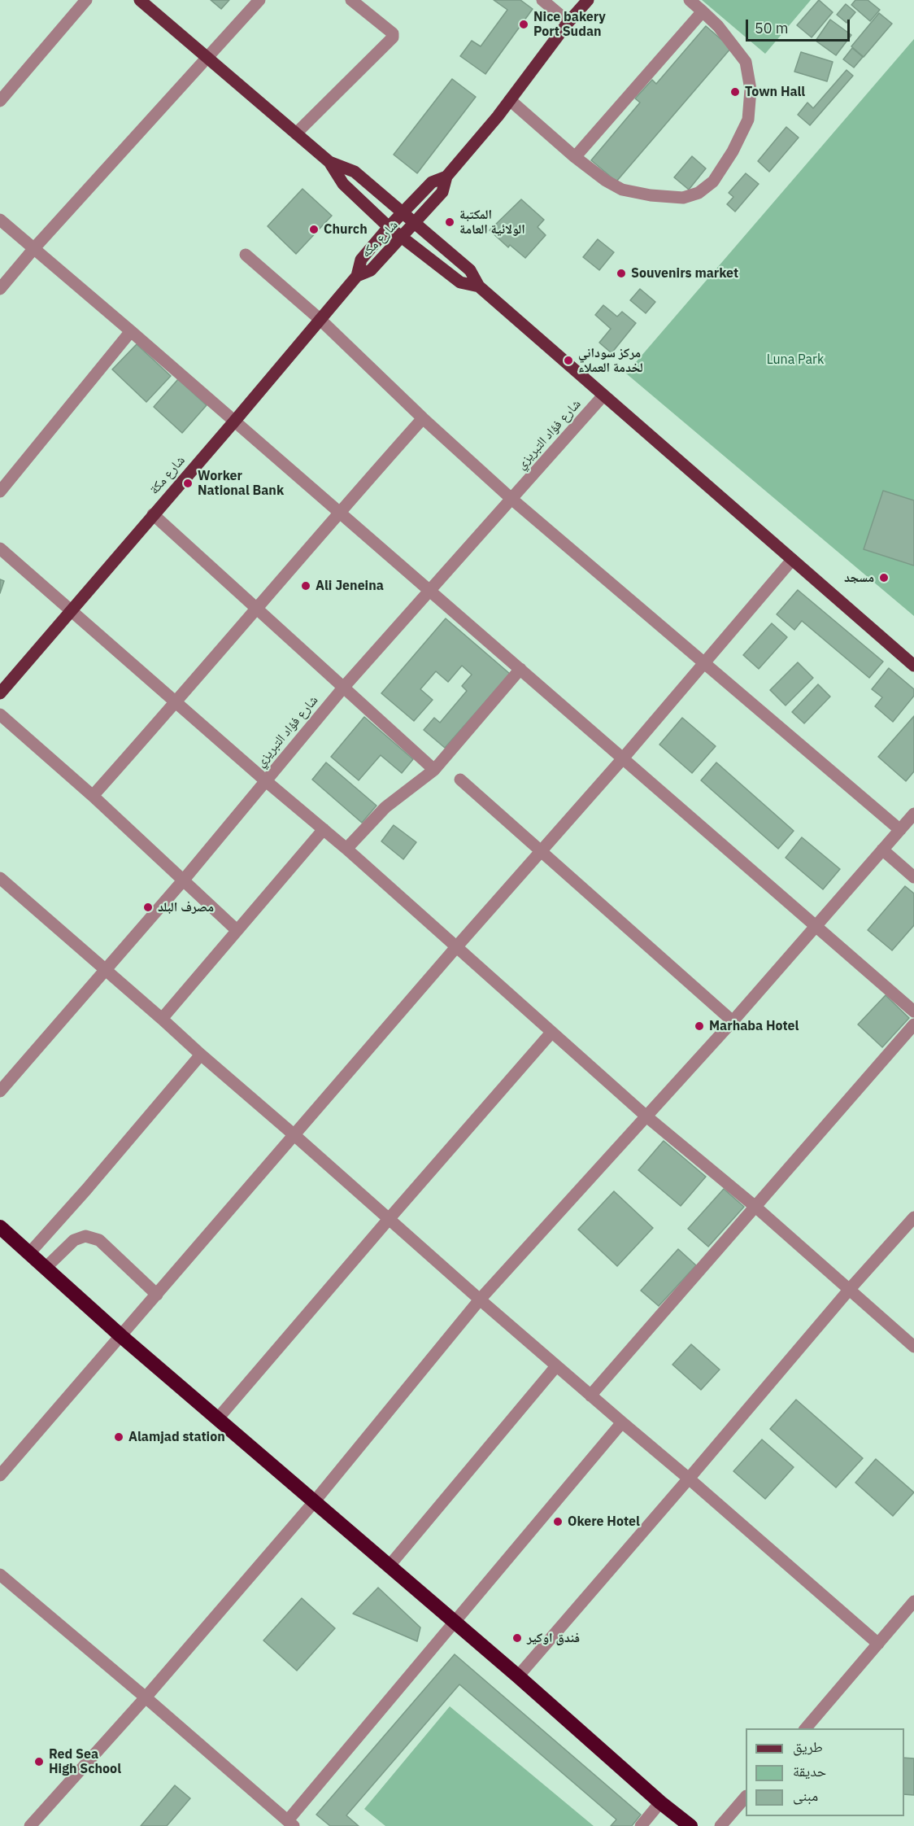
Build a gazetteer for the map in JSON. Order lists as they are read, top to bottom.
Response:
{
  "streets": {
    "main road": ["شارع مكه", "شارع مكة"],
    "street": ["شارع فؤاد التبريزي"]
  },
  "crossings": [
    ["شارع مكه", "شارع مكة"]
  ],
  "parks": ["Luna Park"],
  "places": [
    "Nice bakery Port Sudan",
    "Town Hall",
    "المكتبة الولائية العامة",
    "Church",
    "Souvenirs market",
    "مركز سوداني لخدمة العملاء",
    "Worker National Bank",
    "مسجد",
    "Ali Jeneina",
    "مصرف البلد",
    "Marhaba Hotel",
    "Alamjad station",
    "Okere Hotel",
    "فندق اوكير",
    "Red Sea High School"
  ],
  "legend": ["طريق", "حديقة", "مبنى"],
  "scale_bar": "50 m"
}
